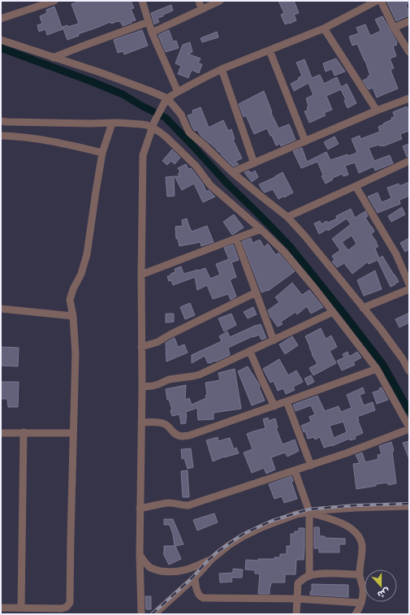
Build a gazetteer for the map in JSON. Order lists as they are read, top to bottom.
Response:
{
  "north": "bottom"
}
